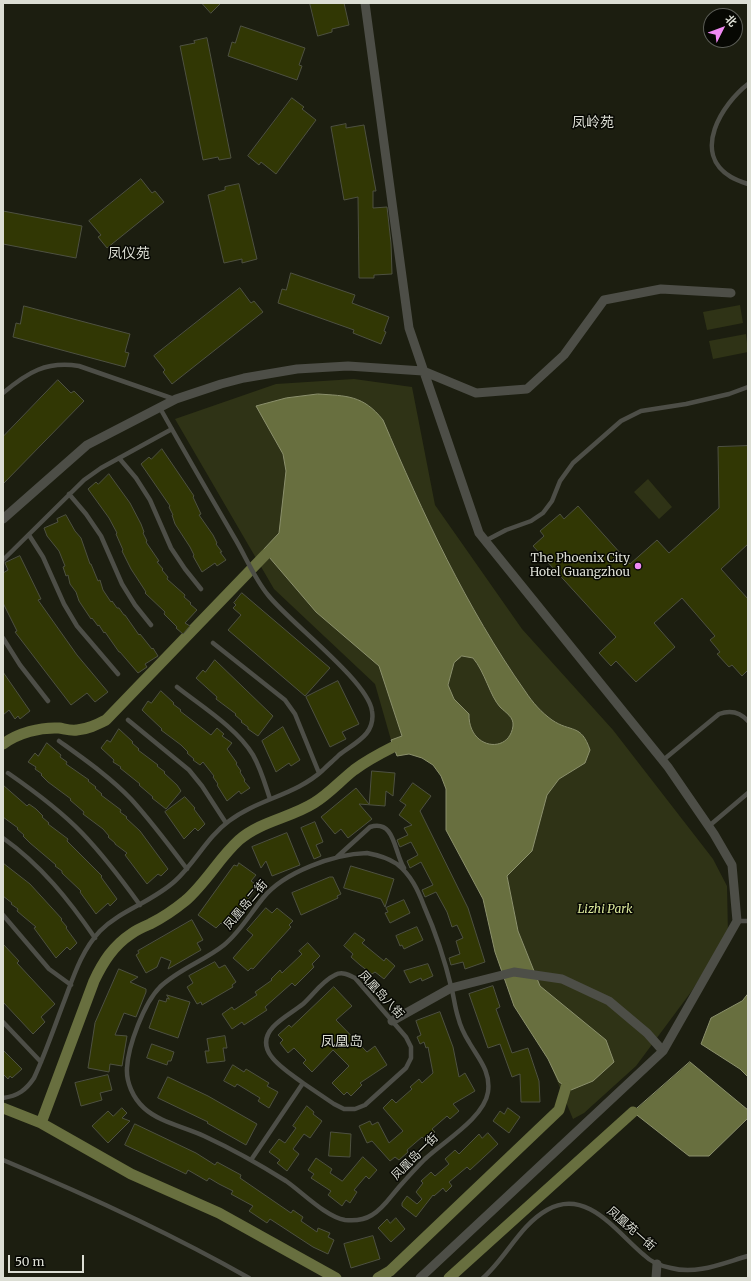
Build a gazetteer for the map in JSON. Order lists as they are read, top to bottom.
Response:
{
  "streets": {
    "lane": [
      "凤凰岛二街",
      "凤凰岛八街",
      "凤凰岛一街",
      "凤凰苑一街"
    ]
  },
  "crossings": [
    ["凤凰岛二街", "凤凰岛一街"]
  ],
  "districts": ["凤岭苑", "凤仪苑", "凤凰岛"],
  "parks": ["Lizhi Park"],
  "places": ["The Phoenix City Hotel Guangzhou"],
  "scale_bar": "50 m",
  "north": "top right"
}
